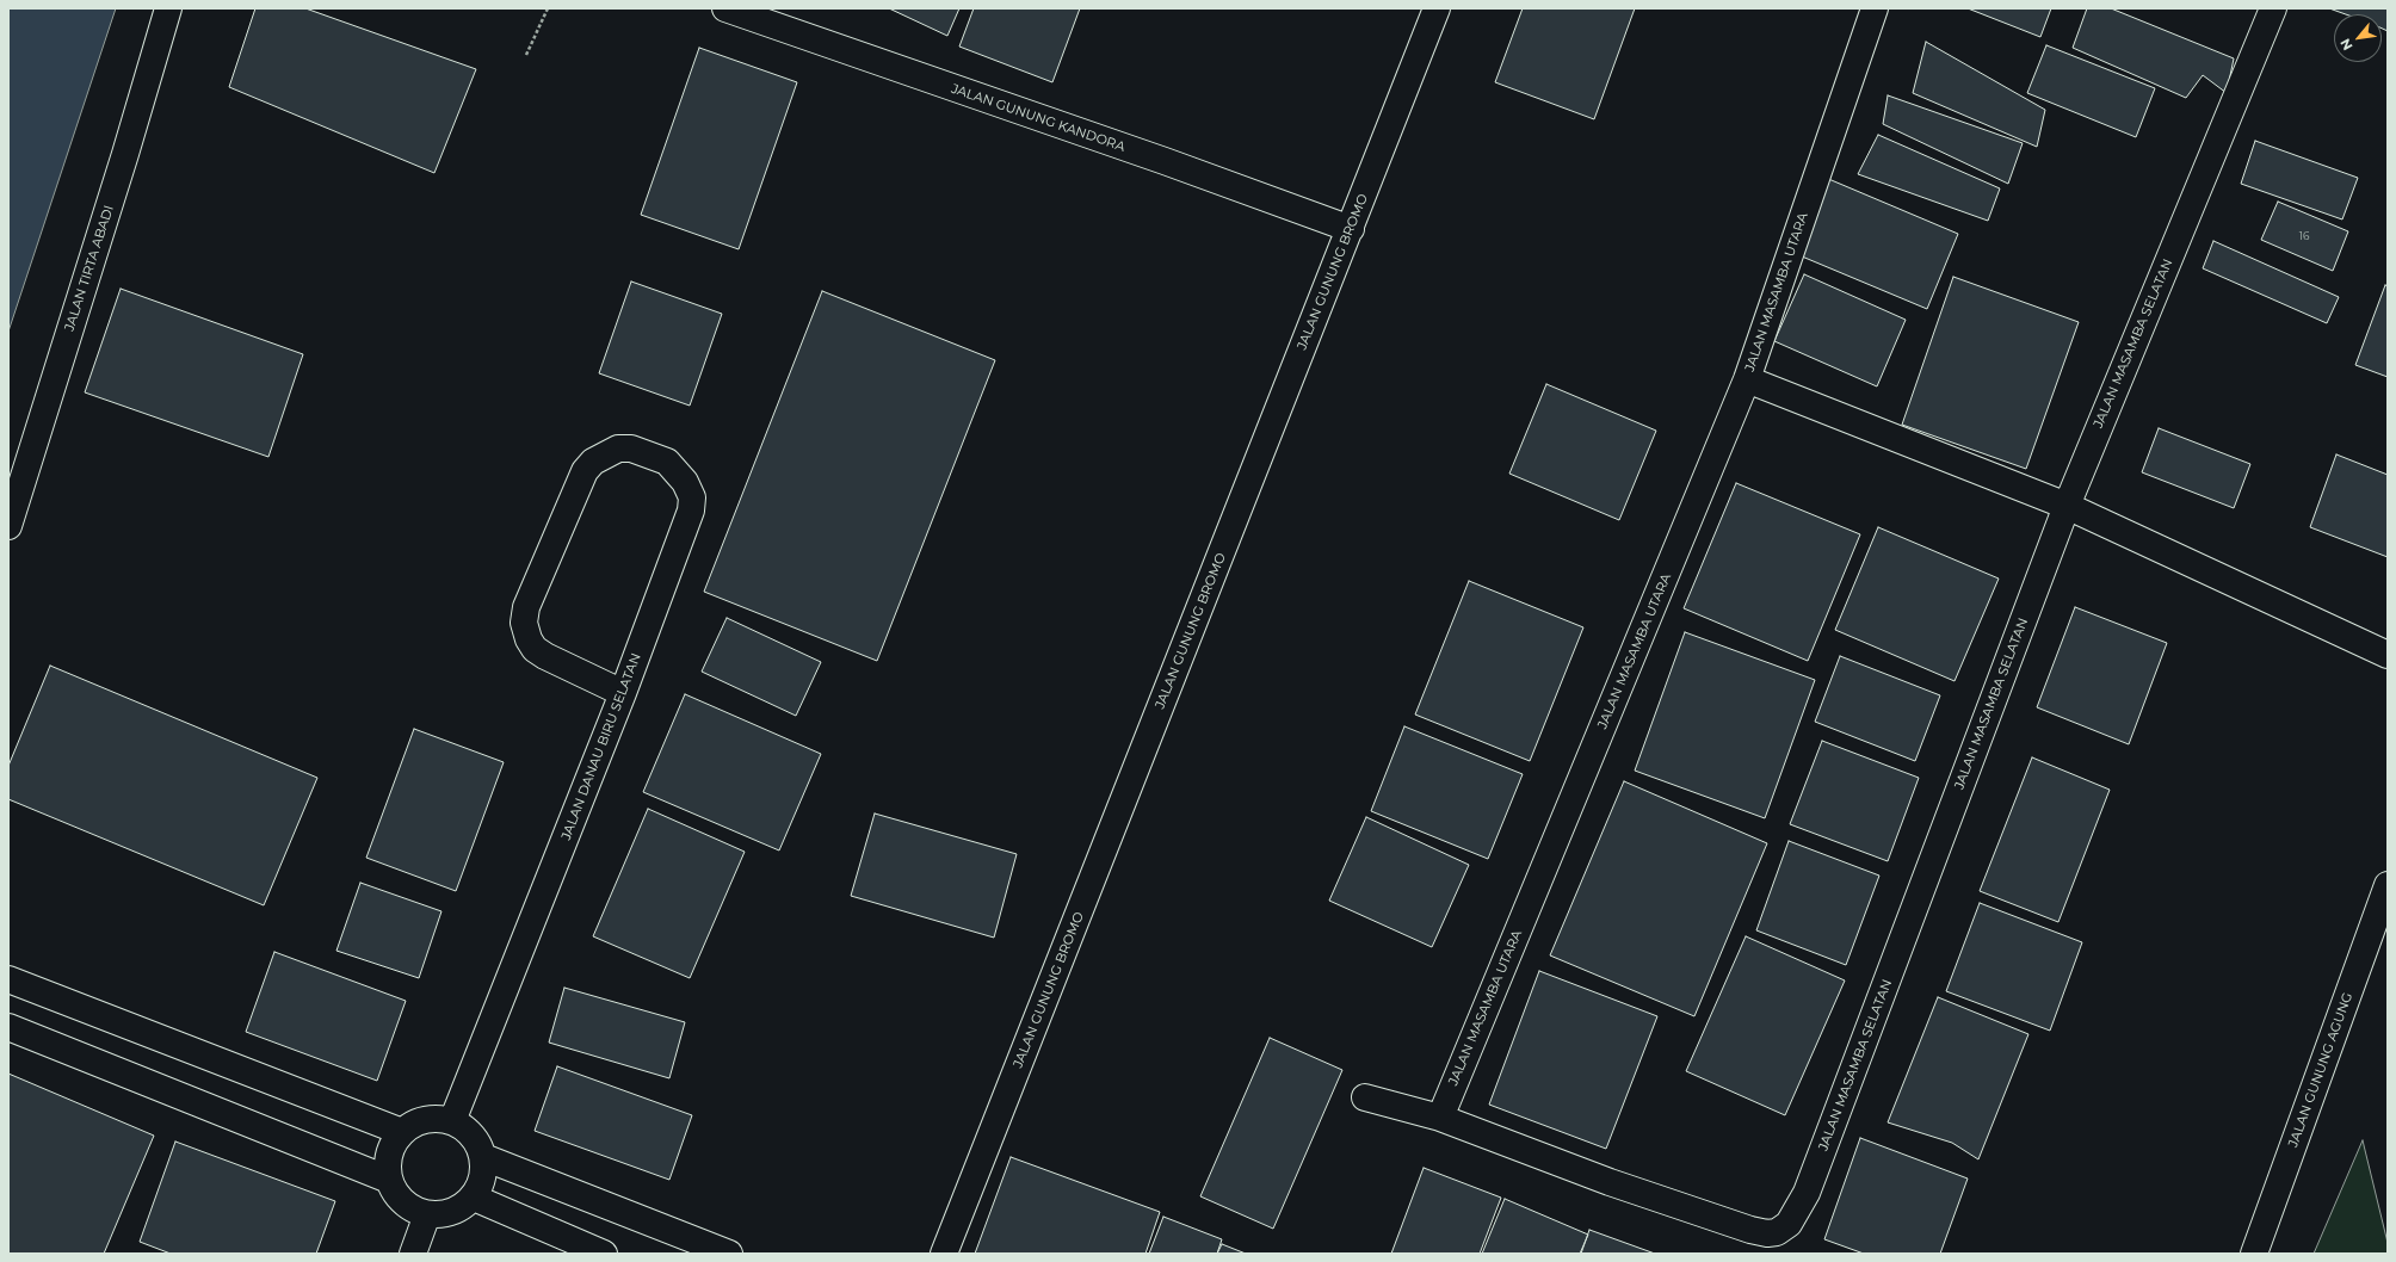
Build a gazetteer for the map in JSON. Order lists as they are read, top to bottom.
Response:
{
  "streets": {
    "street": [
      "JALAN GUNUNG KANDORA",
      "JALAN TIRTA ABADI",
      "JALAN GUNUNG BROMO",
      "JALAN MASAMBA UTARA",
      "JALAN MASAMBA SELATAN",
      "JALAN DANAU BIRU SELATAN",
      "JALAN GUNUNG AGUNG"
    ]
  },
  "crossings": [
    ["JALAN GUNUNG KANDORA", "JALAN GUNUNG BROMO"],
    ["JALAN MASAMBA UTARA", "JALAN MASAMBA SELATAN"]
  ],
  "house_numbers": ["16"],
  "north": "bottom left"
}
